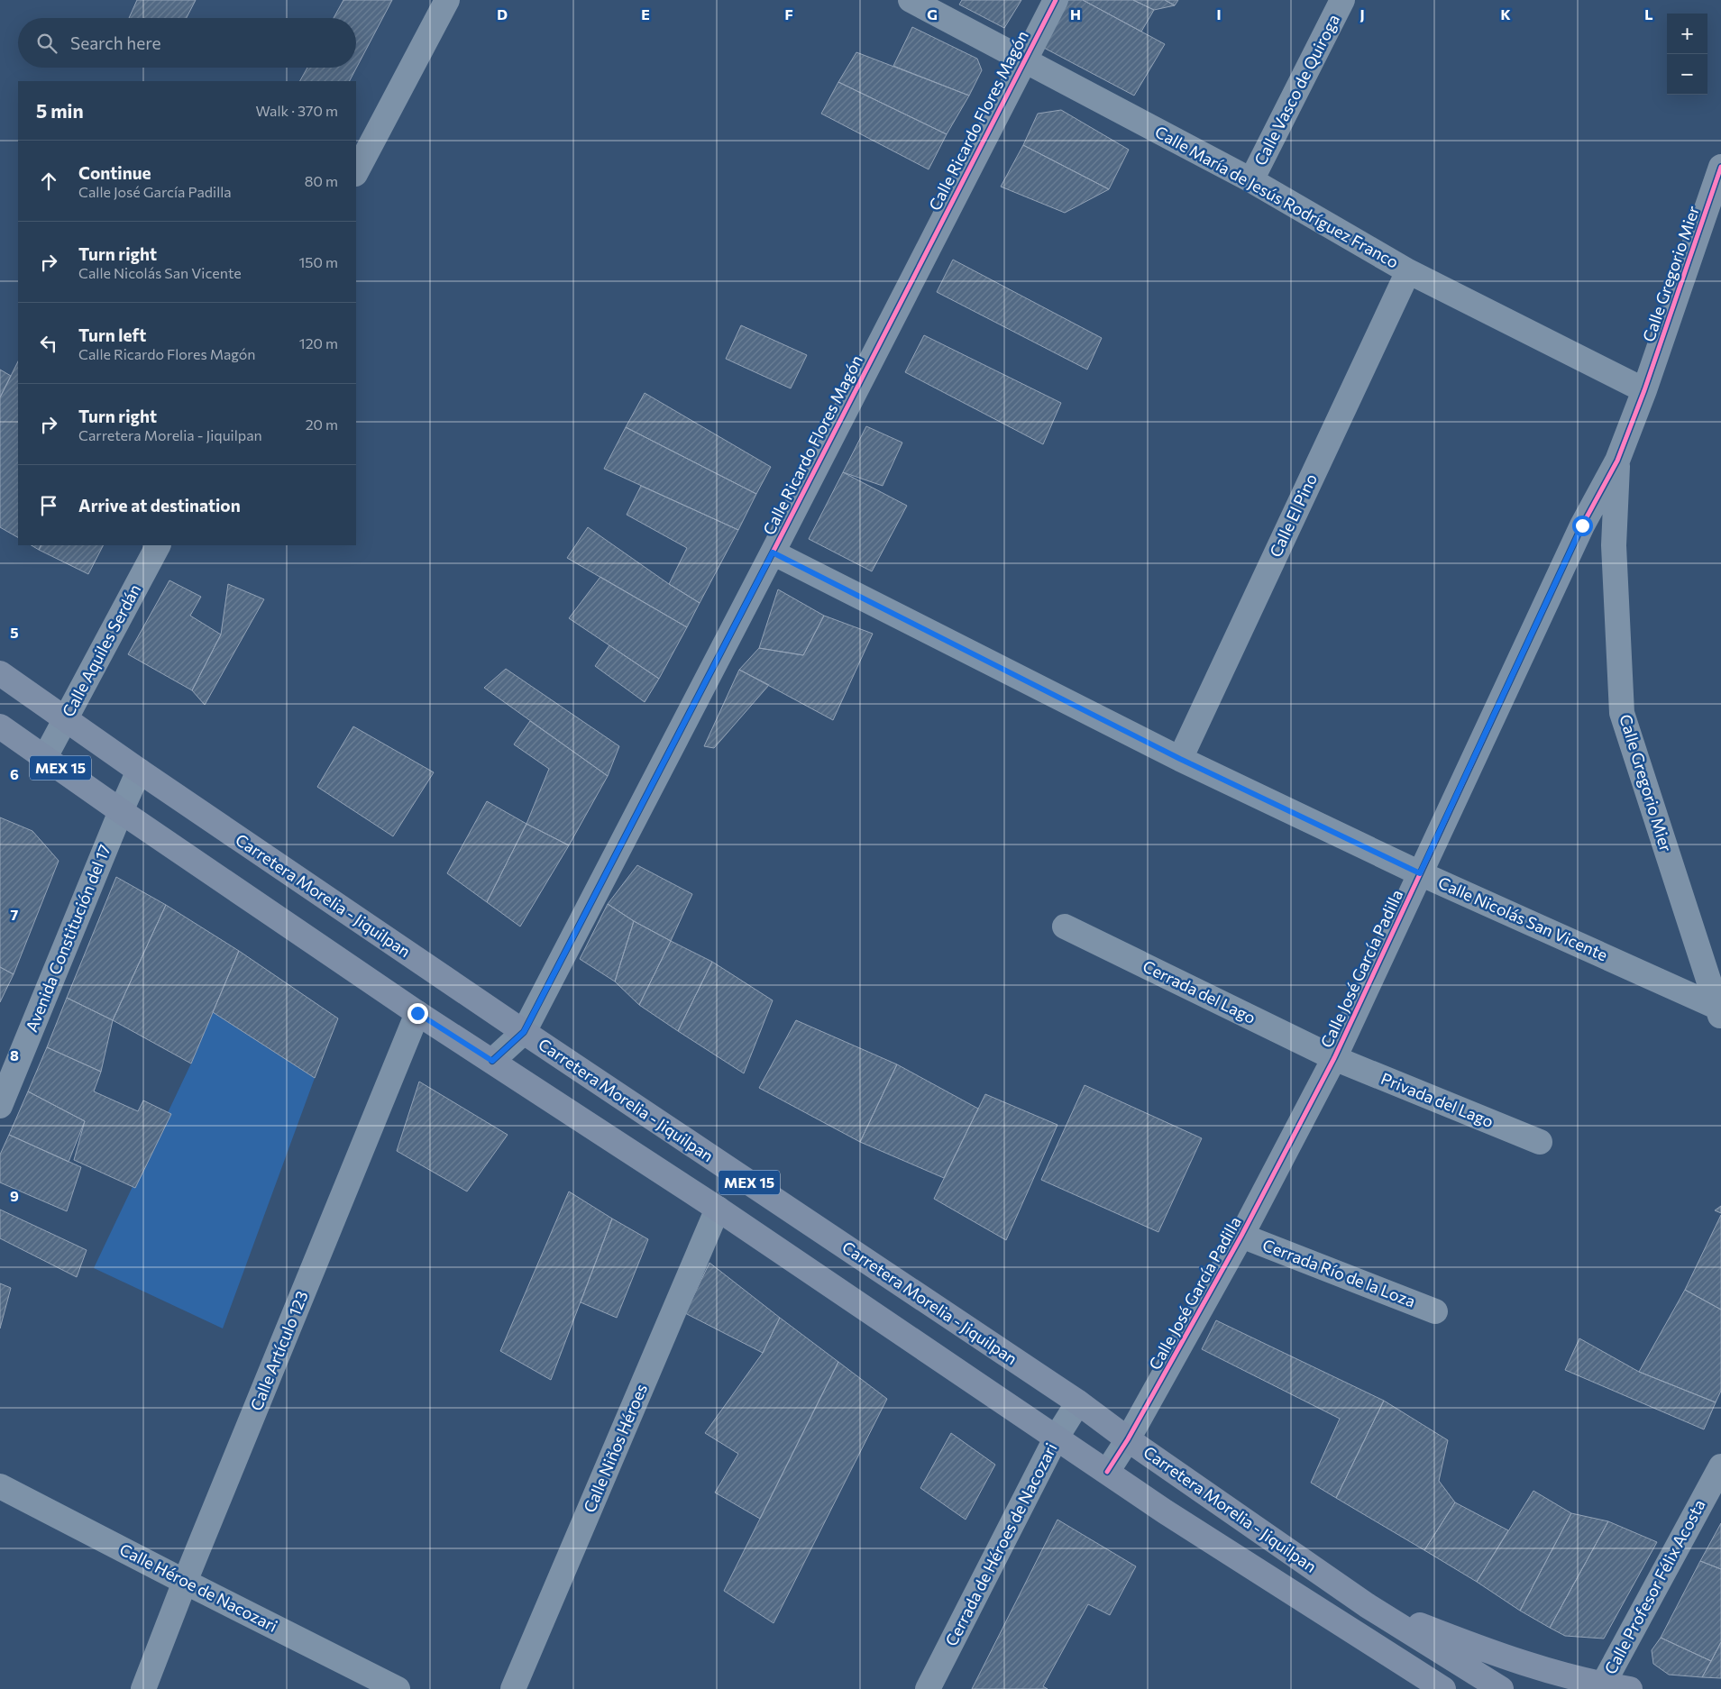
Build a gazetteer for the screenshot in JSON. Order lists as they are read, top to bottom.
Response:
{
  "streets": {
    "main road": ["MEX 15", "Carretera Morelia - Jiquilpan"],
    "street": [
      "Calle Vasco de Quiroga",
      "Calle Ricardo Flores Magón",
      "Calle María de Jesús Rodríguez Franco",
      "Calle Gregorio Mier",
      "Calle El Pino",
      "Calle Aquiles Serdán",
      "Calle Nicolás San Vicente",
      "Avenida Constitución del 17",
      "Calle José García Padilla",
      "Cerrada del Lago",
      "Privada del Lago",
      "Cerrada Río de la Loza",
      "Calle Artículo 123",
      "Calle Niños Héroes",
      "Cerrada de Héroes de Nacozari",
      "Calle Profesor Félix Acosta",
      "Calle Héroe de Nacozari"
    ]
  },
  "crossings": [
    ["Calle Vasco de Quiroga", "Calle María de Jesús Rodríguez Franco"],
    ["Calle Ricardo Flores Magón", "Calle María de Jesús Rodríguez Franco"],
    ["Calle Ricardo Flores Magón", "Carretera Morelia - Jiquilpan"],
    ["Calle Ricardo Flores Magón", "Calle Nicolás San Vicente"],
    ["Calle María de Jesús Rodríguez Franco", "Calle Gregorio Mier"],
    ["Calle María de Jesús Rodríguez Franco", "Calle El Pino"],
    ["Calle María de Jesús Rodríguez Franco", "Calle José García Padilla"],
    ["Calle Gregorio Mier", "Calle Nicolás San Vicente"],
    ["Calle Gregorio Mier", "Calle José García Padilla"],
    ["Calle El Pino", "Calle Nicolás San Vicente"],
    ["Calle Aquiles Serdán", "Carretera Morelia - Jiquilpan"],
    ["Carretera Morelia - Jiquilpan", "Avenida Constitución del 17"],
    ["Carretera Morelia - Jiquilpan", "Calle José García Padilla"],
    ["Carretera Morelia - Jiquilpan", "Calle Artículo 123"],
    ["Carretera Morelia - Jiquilpan", "Calle Niños Héroes"],
    ["Carretera Morelia - Jiquilpan", "Cerrada de Héroes de Nacozari"],
    ["Calle Nicolás San Vicente", "Calle José García Padilla"],
    ["Calle José García Padilla", "Cerrada del Lago"],
    ["Calle José García Padilla", "Privada del Lago"],
    ["Calle José García Padilla", "Cerrada Río de la Loza"],
    ["Cerrada del Lago", "Privada del Lago"],
    ["Calle Artículo 123", "Calle Héroe de Nacozari"]
  ],
  "page": {
    "map_buttons": ["+", "−"],
    "search": "Search here",
    "heading": ["5 min", "Walk · 370 m"],
    "list": [
      ["Continue", "Calle José García Padilla", "80 m"],
      ["Turn right", "Calle Nicolás San Vicente", "150 m"],
      ["Turn left", "Calle Ricardo Flores Magón", "120 m"],
      ["Turn right", "Carretera Morelia - Jiquilpan", "20 m"],
      "Arrive at destination"
    ]
  },
  "grid": {
    "columns": [
      "D",
      "E",
      "F",
      "G",
      "H",
      "I",
      "J",
      "K",
      "L"
    ],
    "rows": [
      "5",
      "6",
      "7",
      "8",
      "9"
    ]
  }
}
